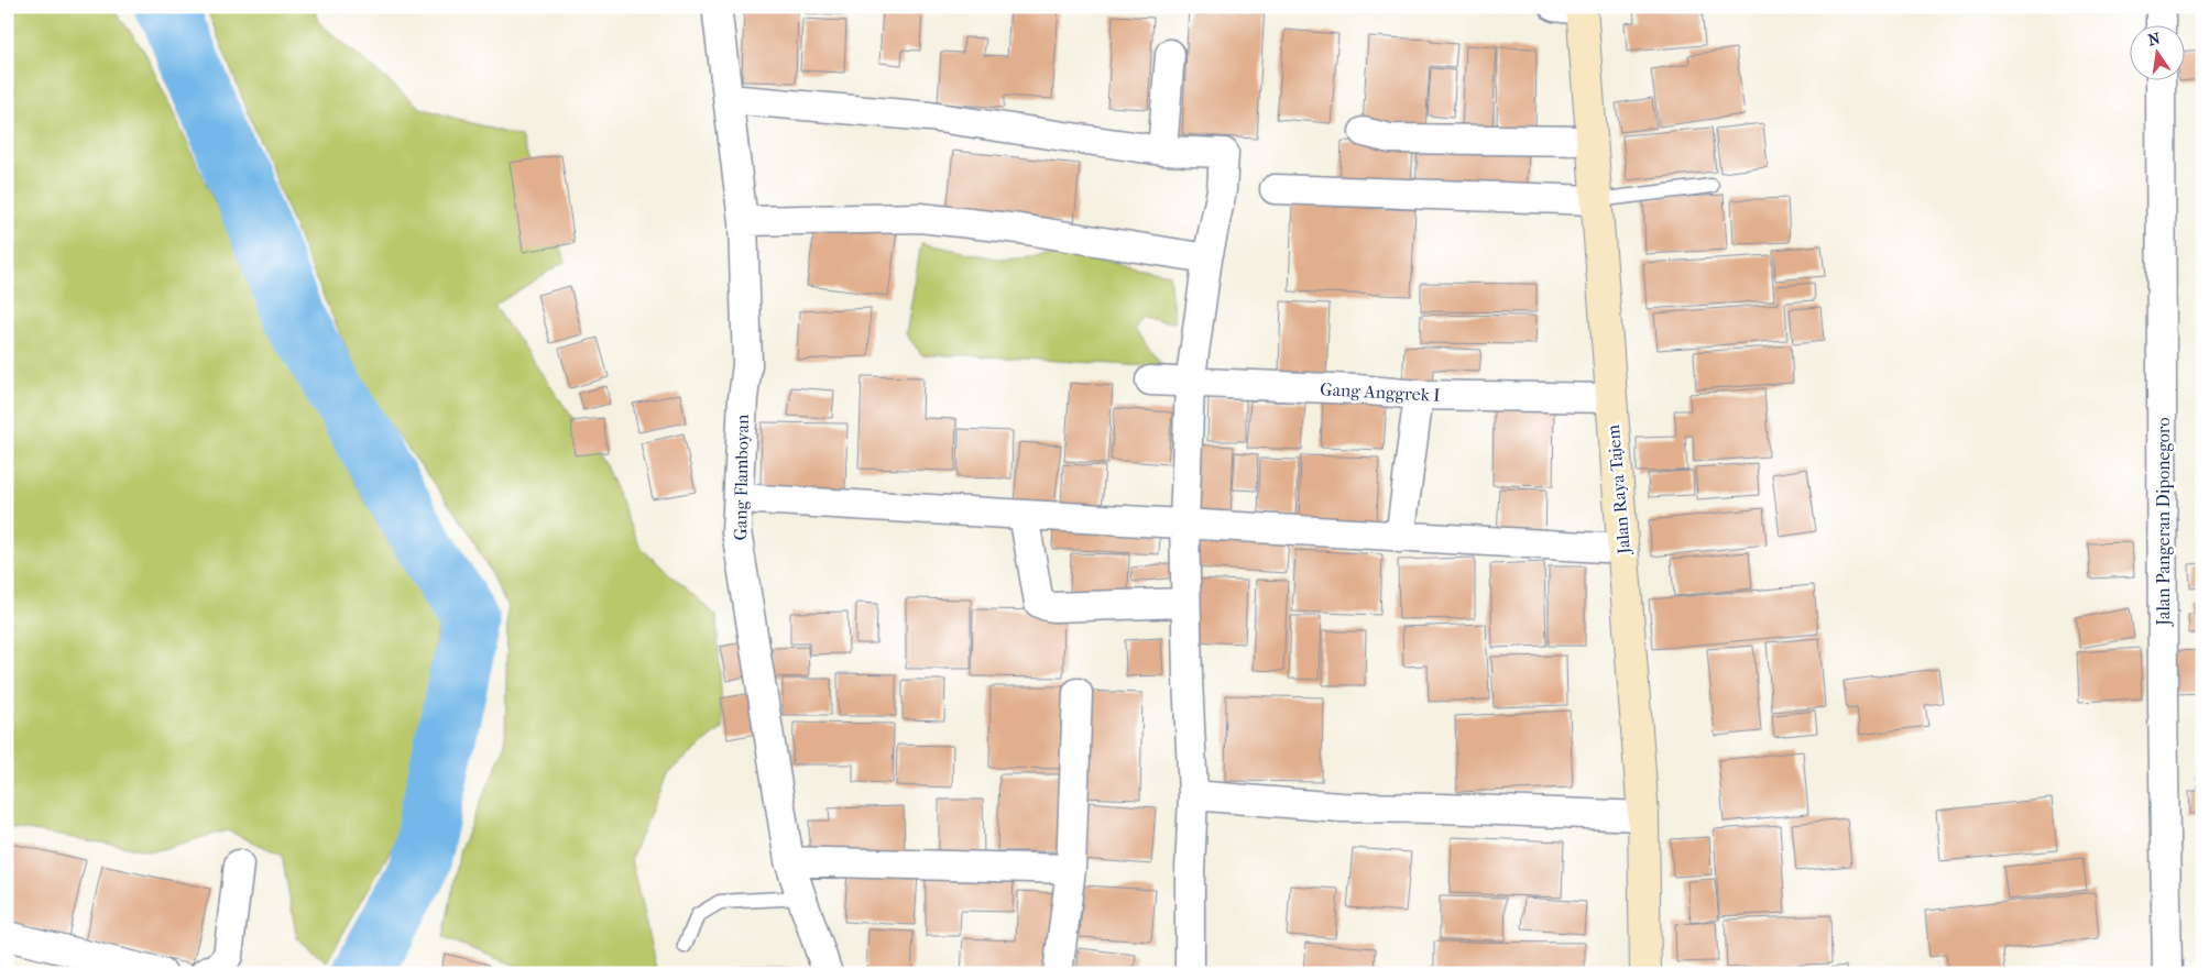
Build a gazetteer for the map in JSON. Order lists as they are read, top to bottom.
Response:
{
  "streets": {
    "main road": ["Jalan Raya Tajem"],
    "street": ["Gang Anggrek I", "Gang Flamboyan", "Jalan Pangeran Diponegoro"]
  },
  "crossings": [
    ["Gang Anggrek I", "Jalan Raya Tajem"]
  ],
  "north": "top"
}
